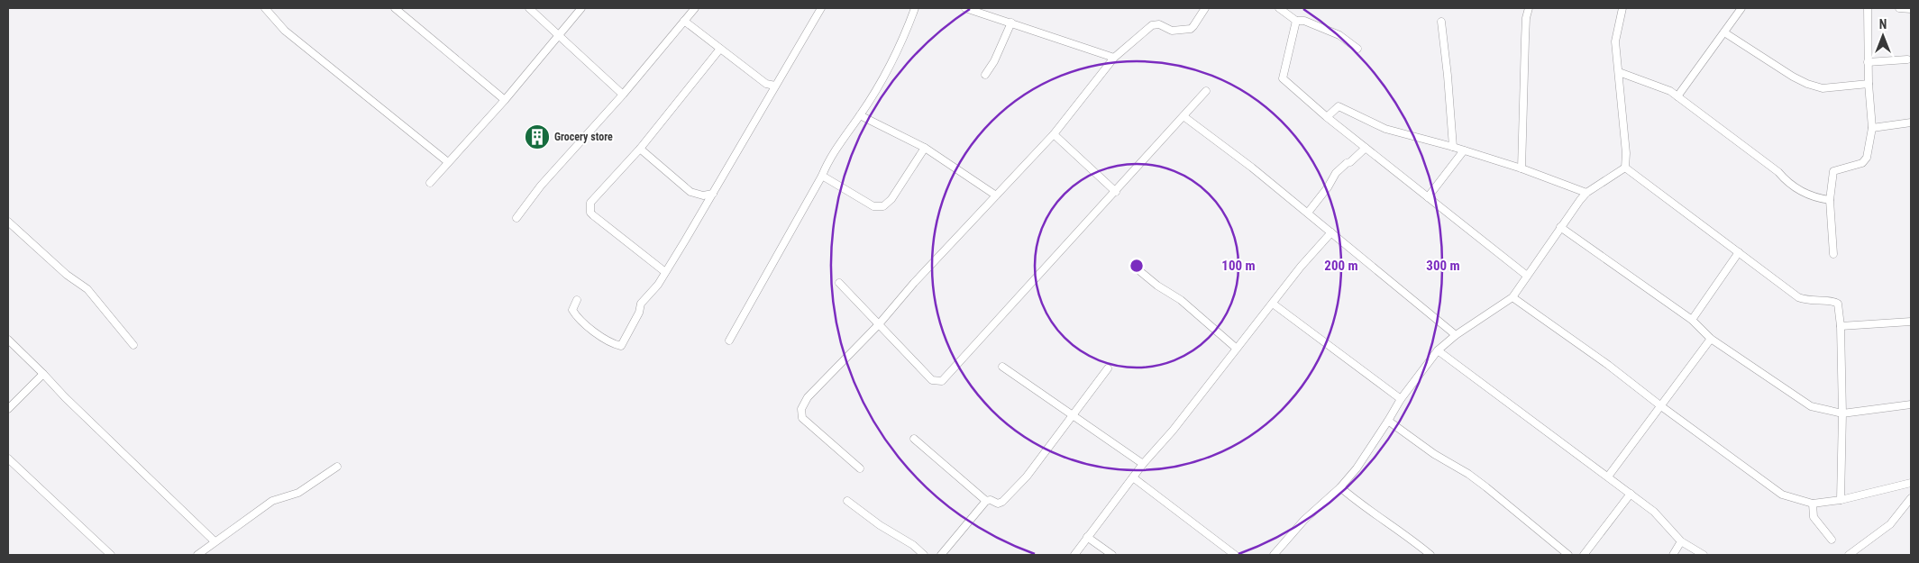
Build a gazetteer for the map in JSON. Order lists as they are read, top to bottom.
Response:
{
  "places": {
    "building": ["Grocery store"]
  },
  "north": "top",
  "rings": ["100 m", "200 m", "300 m"]
}
